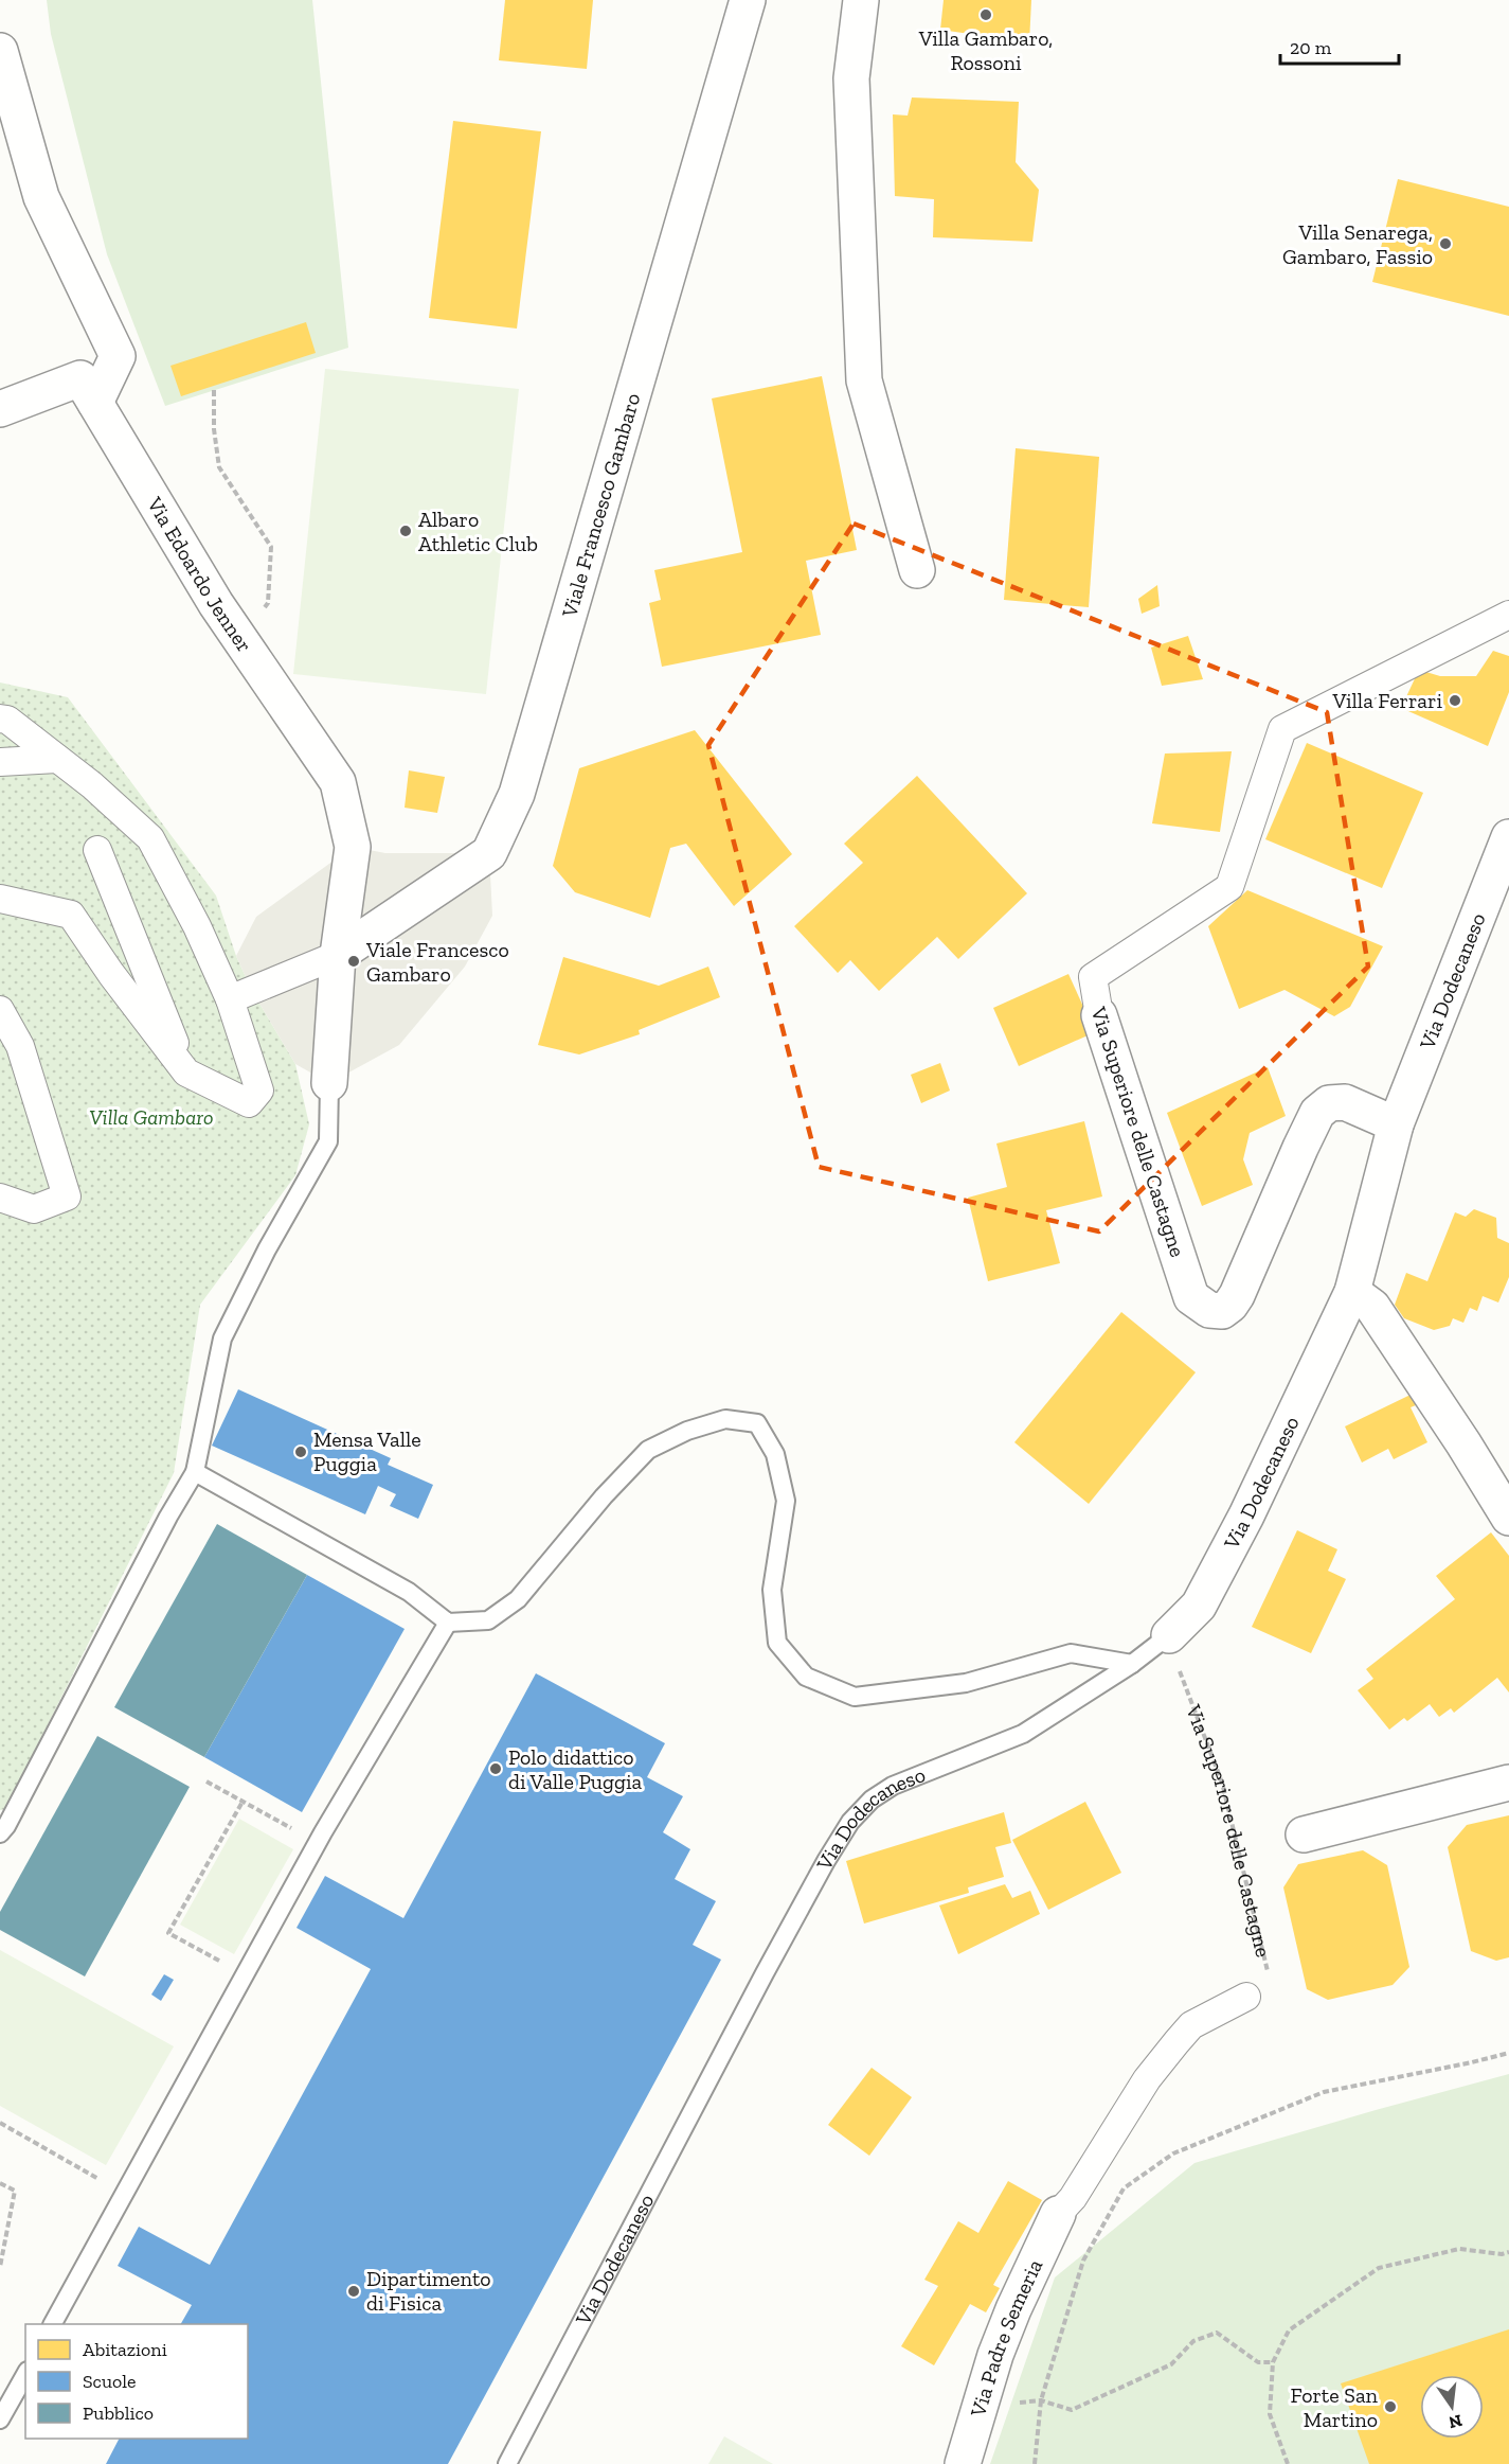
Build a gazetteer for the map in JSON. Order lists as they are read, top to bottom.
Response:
{
  "streets": {
    "street": [
      "Viale Francesco Gambaro",
      "Via Edoardo Jenner",
      "Via Dodecaneso",
      "Via Superiore delle Castagne",
      "Via Padre Semeria"
    ]
  },
  "crossings": [
    ["Viale Francesco Gambaro", "Via Edoardo Jenner"],
    ["Via Dodecaneso", "Via Superiore delle Castagne"]
  ],
  "parks": ["Villa Gambaro"],
  "places": [
    "Villa Gambaro, Rossoni",
    "Villa Senarega, Gambaro, Fassio",
    "Albaro Athletic Club",
    "Villa Ferrari",
    "Viale Francesco Gambaro",
    "Mensa Valle Puggia",
    "Polo didattico di Valle Puggia",
    "Dipartimento di Fisica",
    "Forte San Martino"
  ],
  "legend": ["Abitazioni", "Scuole", "Pubblico"],
  "scale_bar": "20 m",
  "north": "bottom"
}
